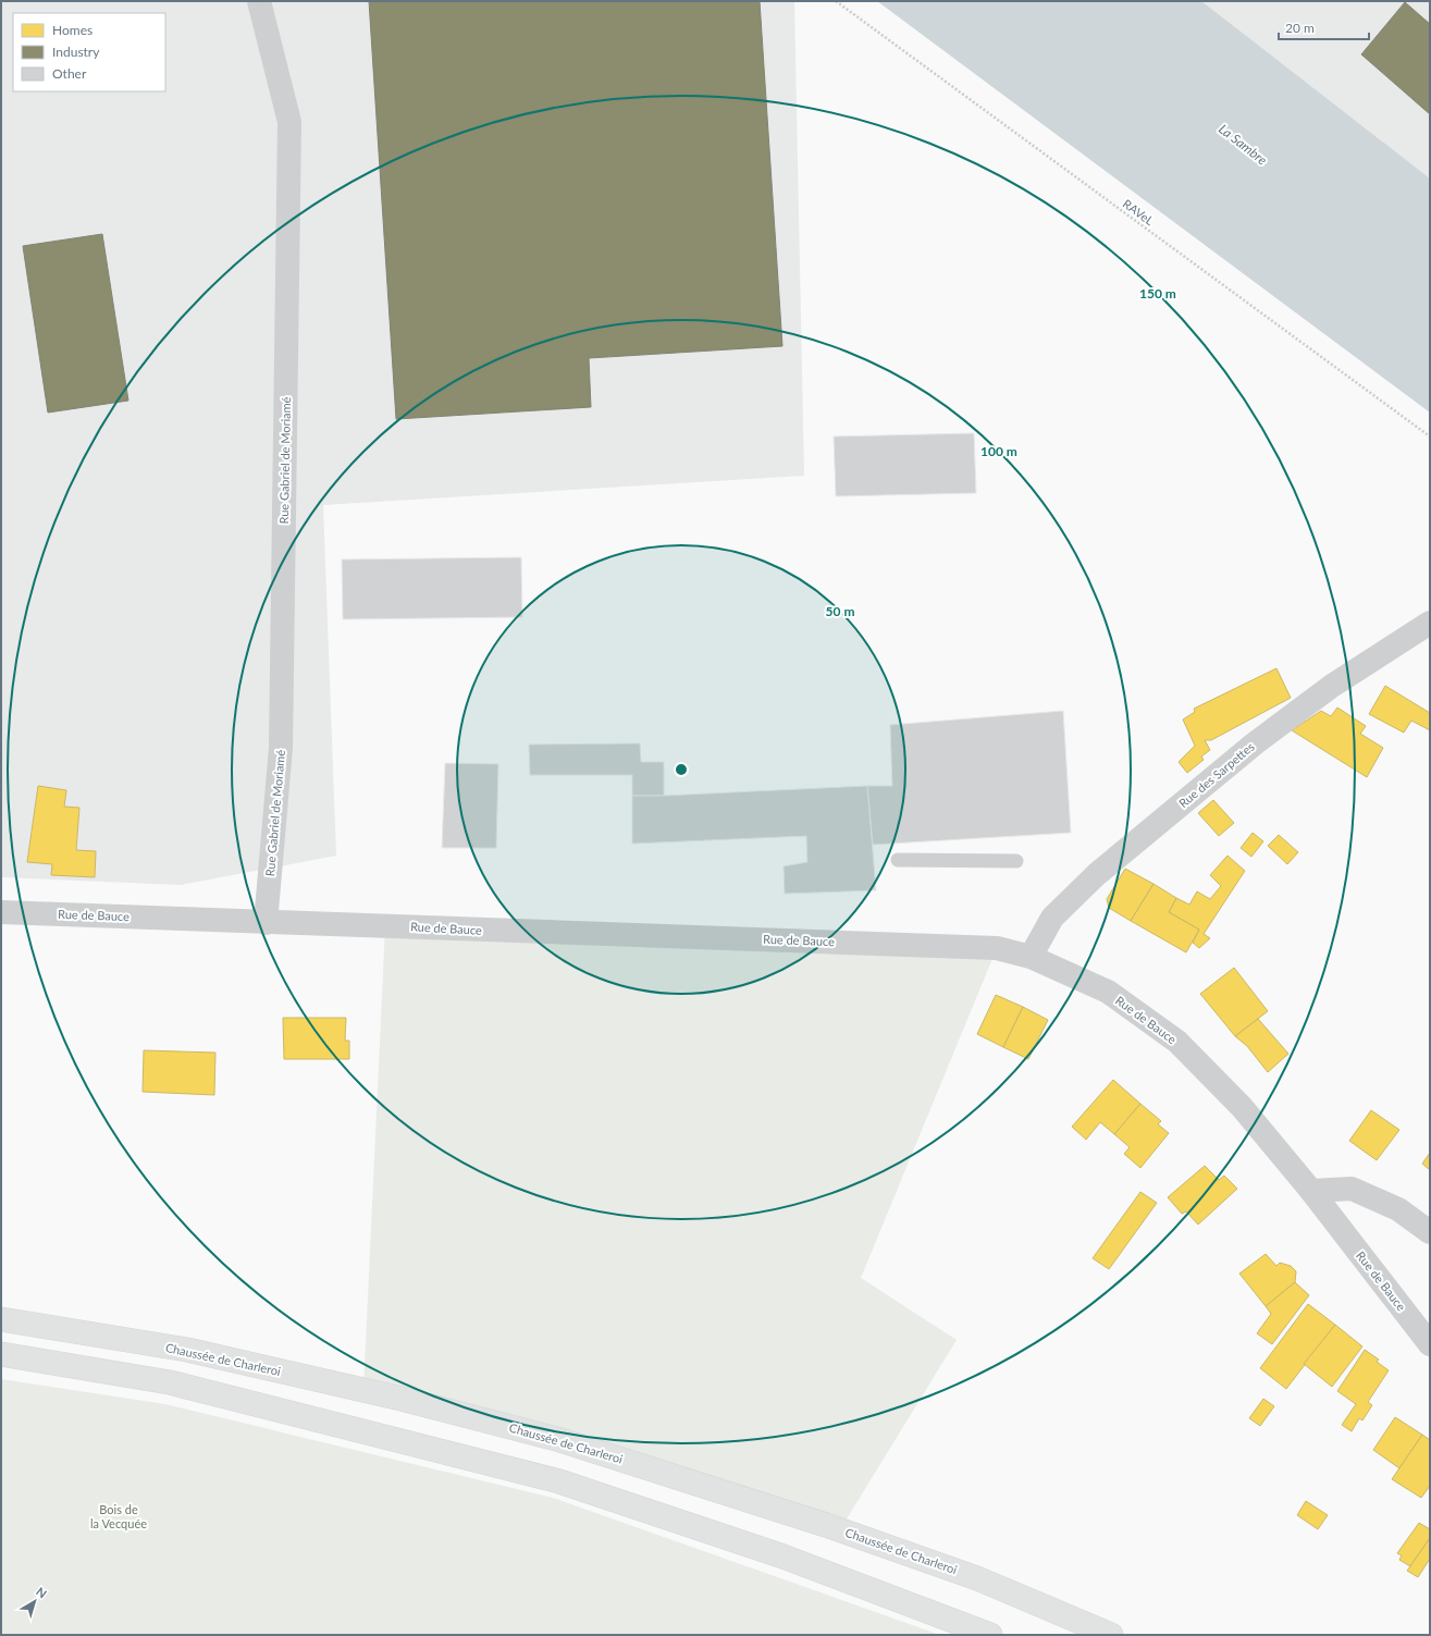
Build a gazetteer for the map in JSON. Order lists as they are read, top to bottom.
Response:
{
  "streets": {
    "main road": ["Chaussée de Charleroi"],
    "street": ["Rue Gabriel de Moriamé", "Rue des Sarpettes", "Rue de Bauce"],
    "path": ["RAVeL"]
  },
  "crossings": [
    ["Rue Gabriel de Moriamé", "Rue de Bauce"],
    ["Rue des Sarpettes", "Rue de Bauce"]
  ],
  "water": ["La Sambre"],
  "parks": ["Bois de la Vecquée"],
  "legend": ["Homes", "Industry", "Other"],
  "scale_bar": "20 m",
  "north": "top right",
  "rings": ["150 m", "100 m", "50 m"]
}
